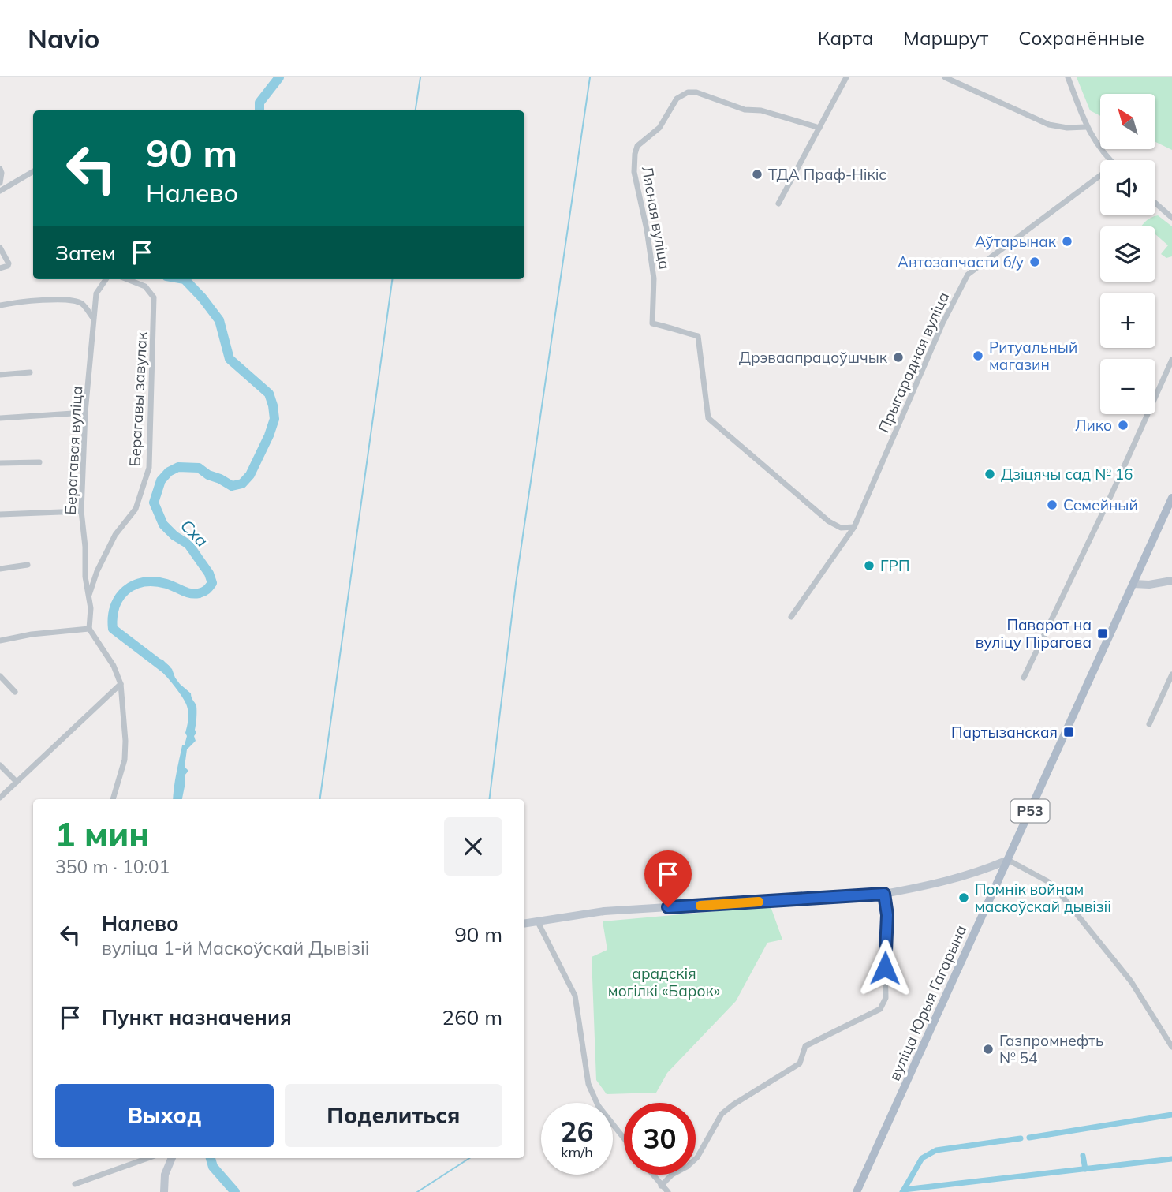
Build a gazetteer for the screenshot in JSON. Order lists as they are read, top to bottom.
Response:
{
  "streets": {
    "main road": ["Р53", "вуліца Юрыя Гагарына"],
    "street": [
      "Лясная вуліца",
      "Прыгарадная вуліца",
      "Берагавы завулак",
      "Берагавая вуліца"
    ]
  },
  "crossings": [
    ["Лясная вуліца", "Прыгарадная вуліца"],
    ["Берагавы завулак", "Берагавая вуліца"],
    ["Р53", "вуліца Юрыя Гагарына"]
  ],
  "water": ["Сха"],
  "parks": ["арадскія могілкі «Барок»"],
  "places": {
    "other": [
      "ТДА Праф-Нікіс",
      "Аўтарынак",
      "Автозапчасти б/у",
      "Ритуальный магазин",
      "Дрэваапрацоўшчык",
      "Лико",
      "Дзіцячы сад № 16",
      "Семейный",
      "ГРП",
      "Помнік войнам маскоўскай дывізіі",
      "Газпромнефть № 54"
    ],
    "transit": ["Паварот на вуліцу Пірагова", "Партызанская"]
  },
  "north": "top left",
  "page": {
    "header": "Navio",
    "nav": ["Карта", "Маршрут", "Сохранённые"],
    "map_buttons": ["+", "−"],
    "turn": ["90 m", "Налево"],
    "then": "Затем",
    "heading": ["1 мин", "350 m · 10:01"],
    "list": [
      {
        "name": "Налево",
        "note": "вуліца 1-й Маскоўскай Дывізіі",
        "value": "90 m"
      },
      {
        "name": "Пункт назначения",
        "value": "260 m"
      }
    ],
    "buttons": ["Выход", "Поделиться"],
    "speed": "26 km/h",
    "limit": "30"
  }
}
